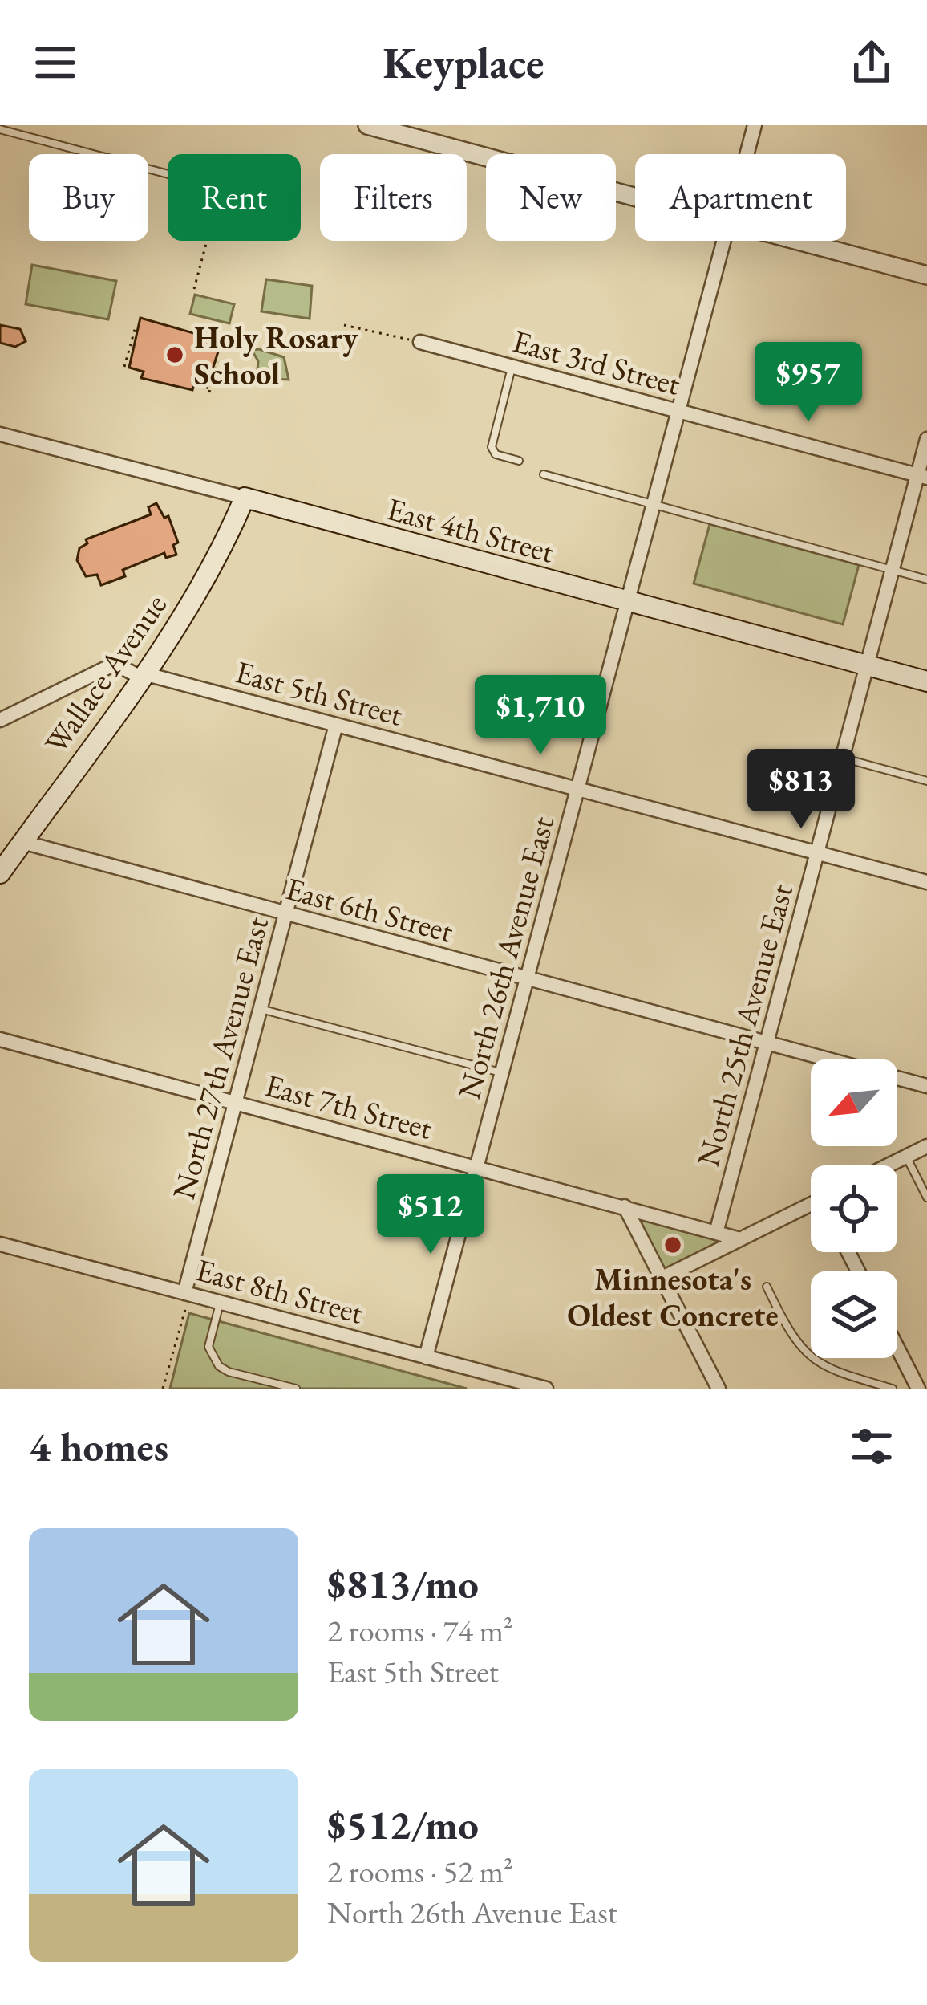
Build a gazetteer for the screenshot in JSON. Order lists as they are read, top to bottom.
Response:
{
  "streets": {
    "main road": ["East 4th Street", "Wallace Avenue"],
    "street": [
      "East 3rd Street",
      "East 5th Street",
      "East 6th Street",
      "North 26th Avenue East",
      "North 25th Avenue East",
      "North 27th Avenue East",
      "East 7th Street",
      "East 8th Street"
    ]
  },
  "crossings": [
    ["East 3rd Street", "North 26th Avenue East"],
    ["East 3rd Street", "North 25th Avenue East"],
    ["East 4th Street", "Wallace Avenue"],
    ["East 4th Street", "North 26th Avenue East"],
    ["East 4th Street", "North 25th Avenue East"],
    ["Wallace Avenue", "East 5th Street"],
    ["Wallace Avenue", "East 6th Street"],
    ["East 5th Street", "North 26th Avenue East"],
    ["East 5th Street", "North 25th Avenue East"],
    ["East 5th Street", "North 27th Avenue East"],
    ["East 6th Street", "North 26th Avenue East"],
    ["East 6th Street", "North 25th Avenue East"],
    ["East 6th Street", "North 27th Avenue East"],
    ["North 26th Avenue East", "East 7th Street"],
    ["North 26th Avenue East", "East 8th Street"],
    ["North 25th Avenue East", "East 7th Street"],
    ["North 27th Avenue East", "East 7th Street"],
    ["North 27th Avenue East", "East 8th Street"]
  ],
  "places": ["Holy Rosary School", "Minnesota's Oldest Concrete"],
  "north": "bottom left",
  "page": {
    "header": "Keyplace",
    "chip": [
      "Buy",
      "Rent",
      "Filters",
      "New",
      "Apartment"
    ],
    "price": [
      "$957",
      "$1,710",
      "$813",
      "$512"
    ],
    "heading": "4 homes",
    "list": [
      {
        "name": "$813/mo",
        "note": "2 rooms · 74 m² · East 5th Street"
      },
      {
        "name": "$512/mo",
        "note": "2 rooms · 52 m² · North 26th Avenue East"
      }
    ]
  }
}
